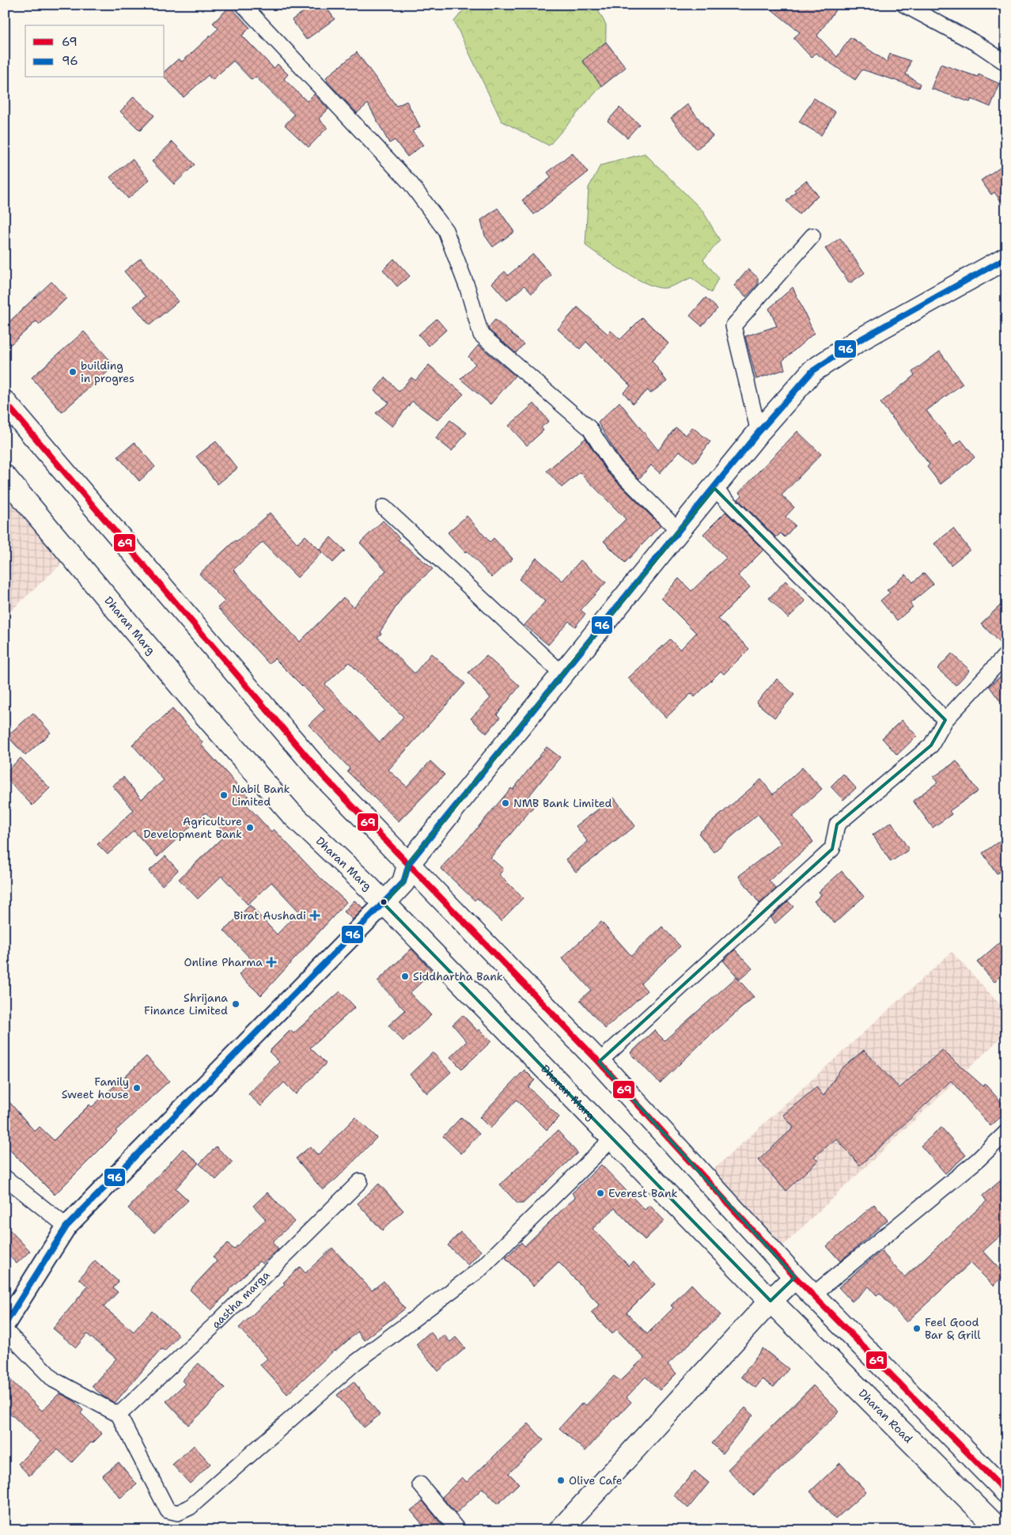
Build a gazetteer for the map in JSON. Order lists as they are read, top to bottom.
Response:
{
  "streets": {
    "main road": ["Dharan Marg", "Dharan Road"],
    "street": ["aastha marga"]
  },
  "crossings": [
    ["Dharan Marg", "Dharan Road"]
  ],
  "places": {
    "other": [
      "building in progres",
      "Nabil Bank Limited",
      "NMB Bank Limited",
      "Agriculture Development Bank",
      "Siddhartha Bank",
      "Shrijana Finance Limited",
      "Family Sweet house",
      "Everest Bank",
      "Feel Good Bar & Grill",
      "Olive Cafe"
    ],
    "health": ["Birat Aushadi", "Online Pharma"]
  },
  "lines": ["transit line 96", "transit line 69"],
  "legend": ["69", "96"]
}
